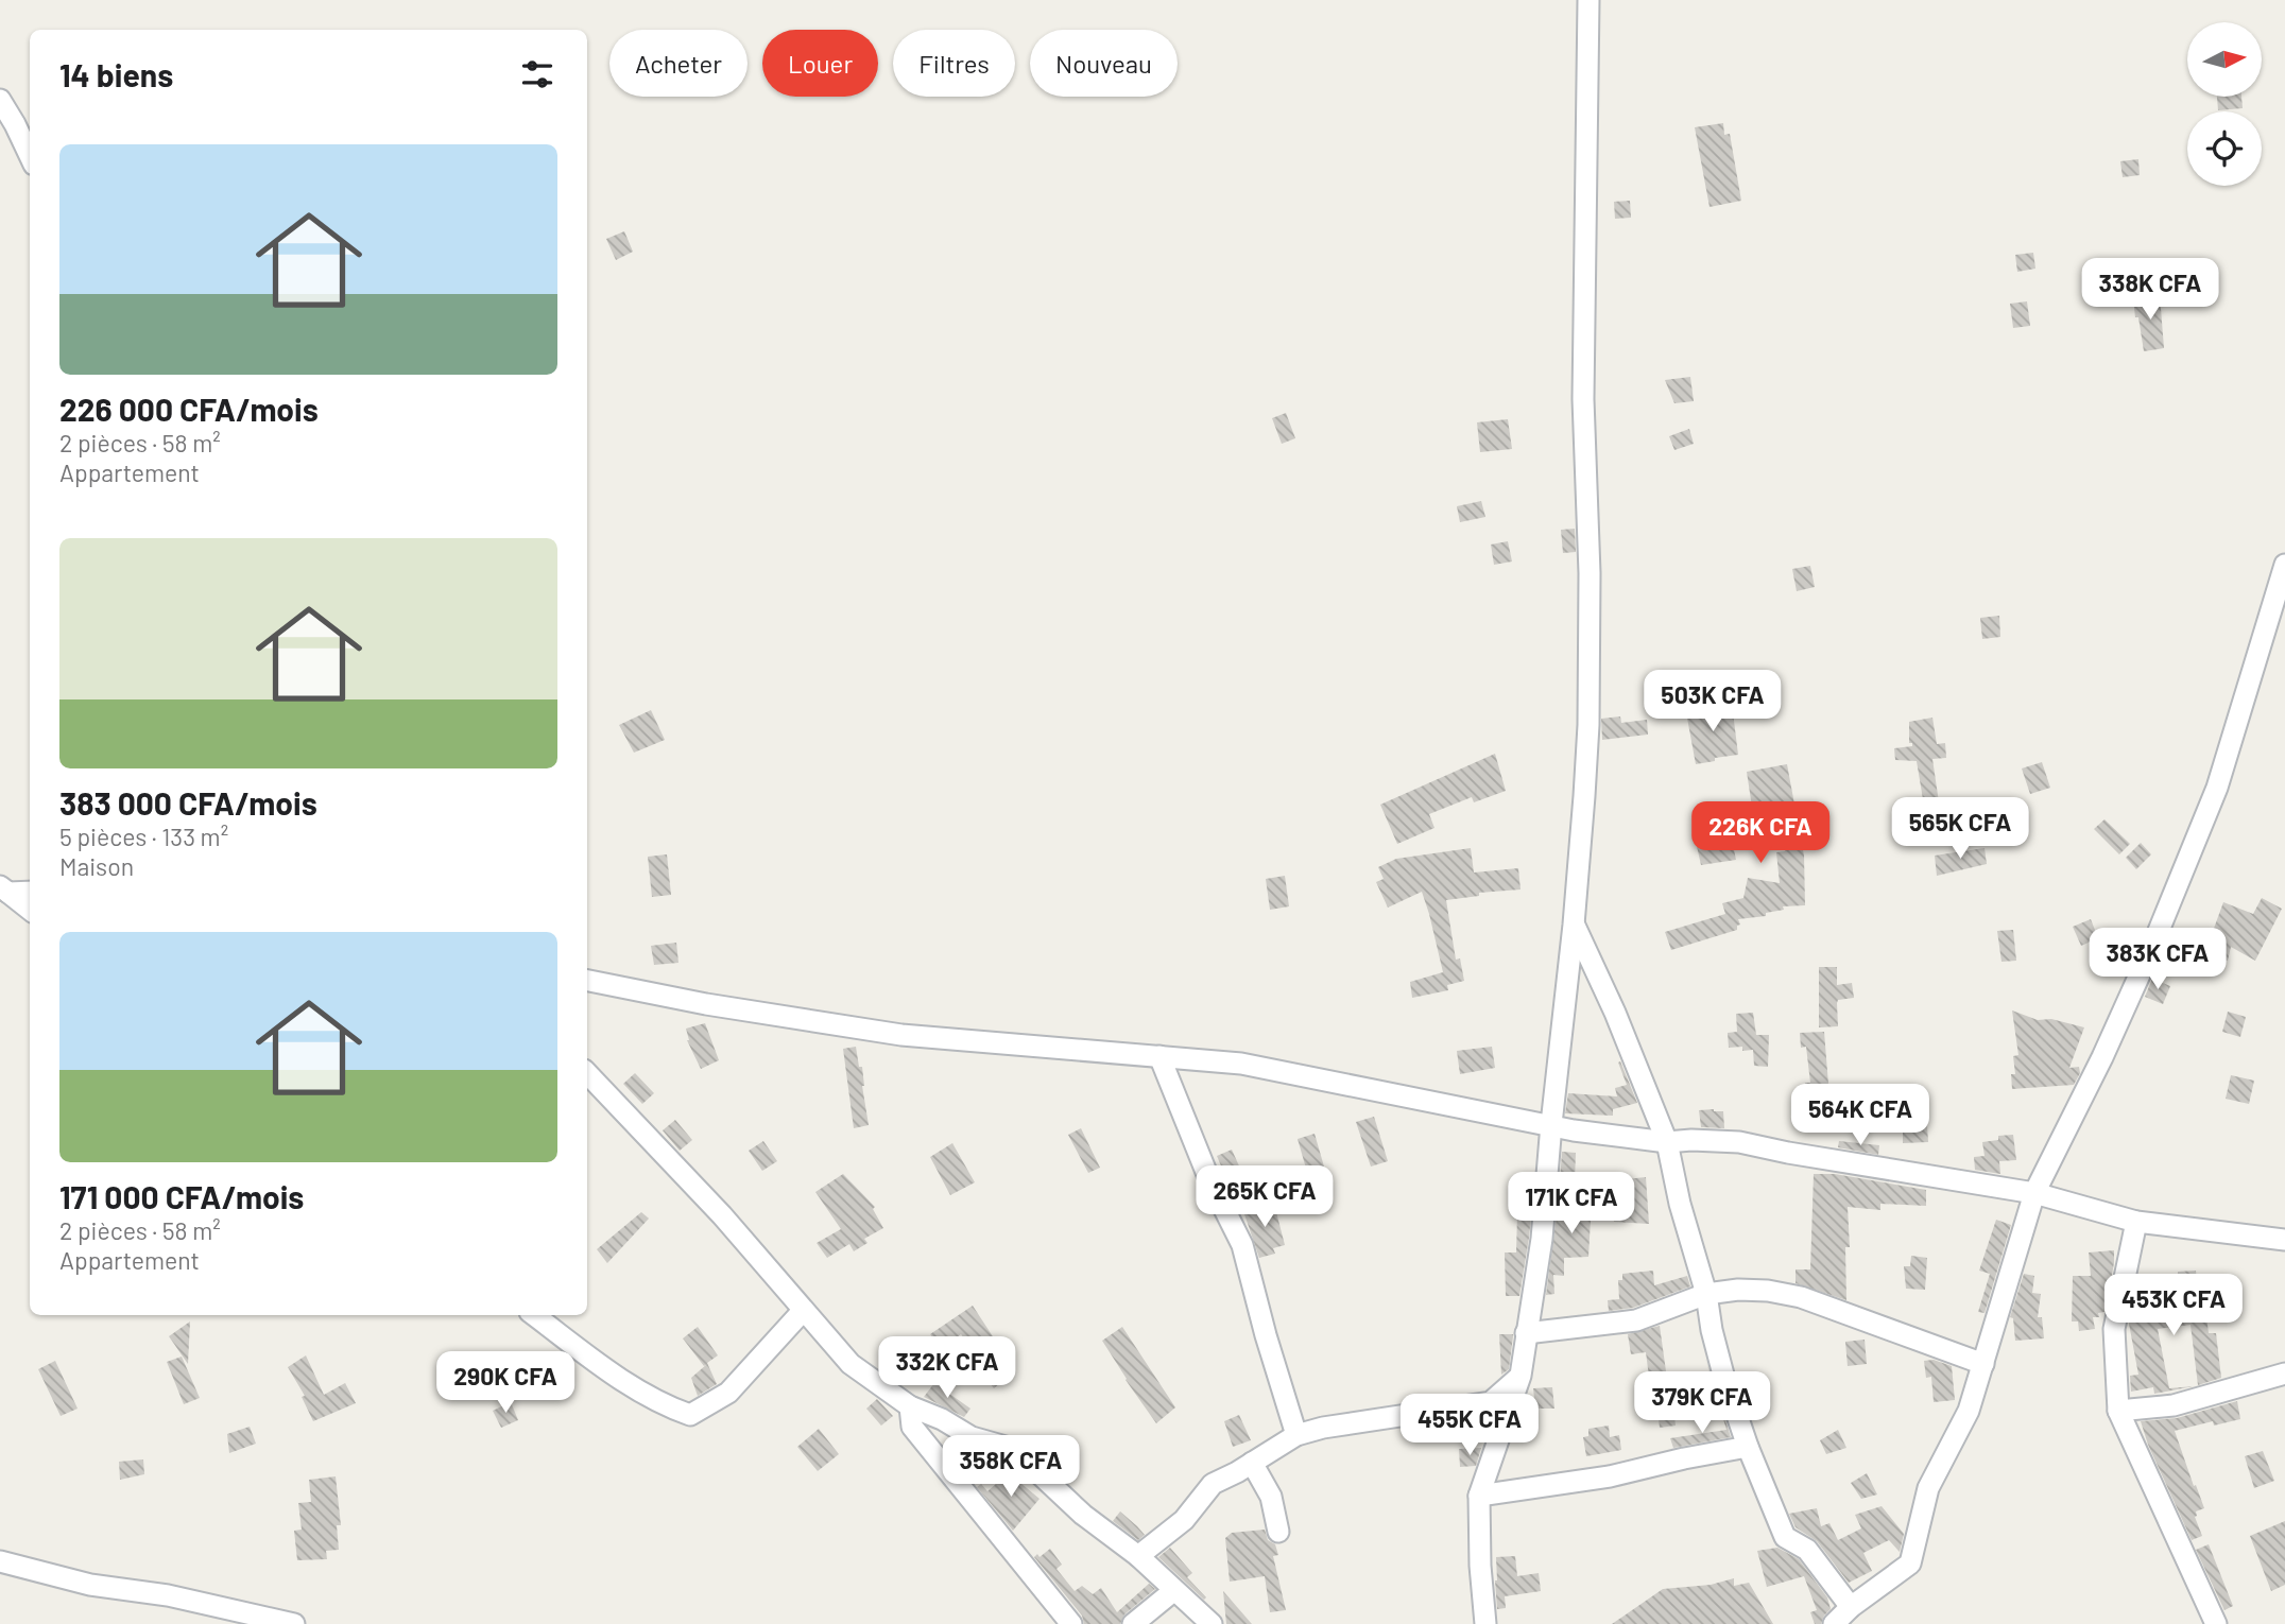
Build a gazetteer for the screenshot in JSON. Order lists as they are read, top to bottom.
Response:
{
  "north": "right",
  "page": {
    "chip": [
      "Acheter",
      "Louer",
      "Filtres",
      "Nouveau"
    ],
    "heading": "14 biens",
    "list": [
      {
        "name": "226 000 CFA/mois",
        "note": "2 pièces · 58 m² · Appartement"
      },
      {
        "name": "383 000 CFA/mois",
        "note": "5 pièces · 133 m² · Maison"
      },
      {
        "name": "171 000 CFA/mois",
        "note": "2 pièces · 58 m² · Appartement"
      }
    ],
    "price": [
      "338K CFA",
      "503K CFA",
      "565K CFA",
      "226K CFA",
      "383K CFA",
      "564K CFA",
      "265K CFA",
      "171K CFA",
      "453K CFA",
      "332K CFA",
      "290K CFA",
      "379K CFA",
      "455K CFA",
      "358K CFA"
    ]
  }
}
